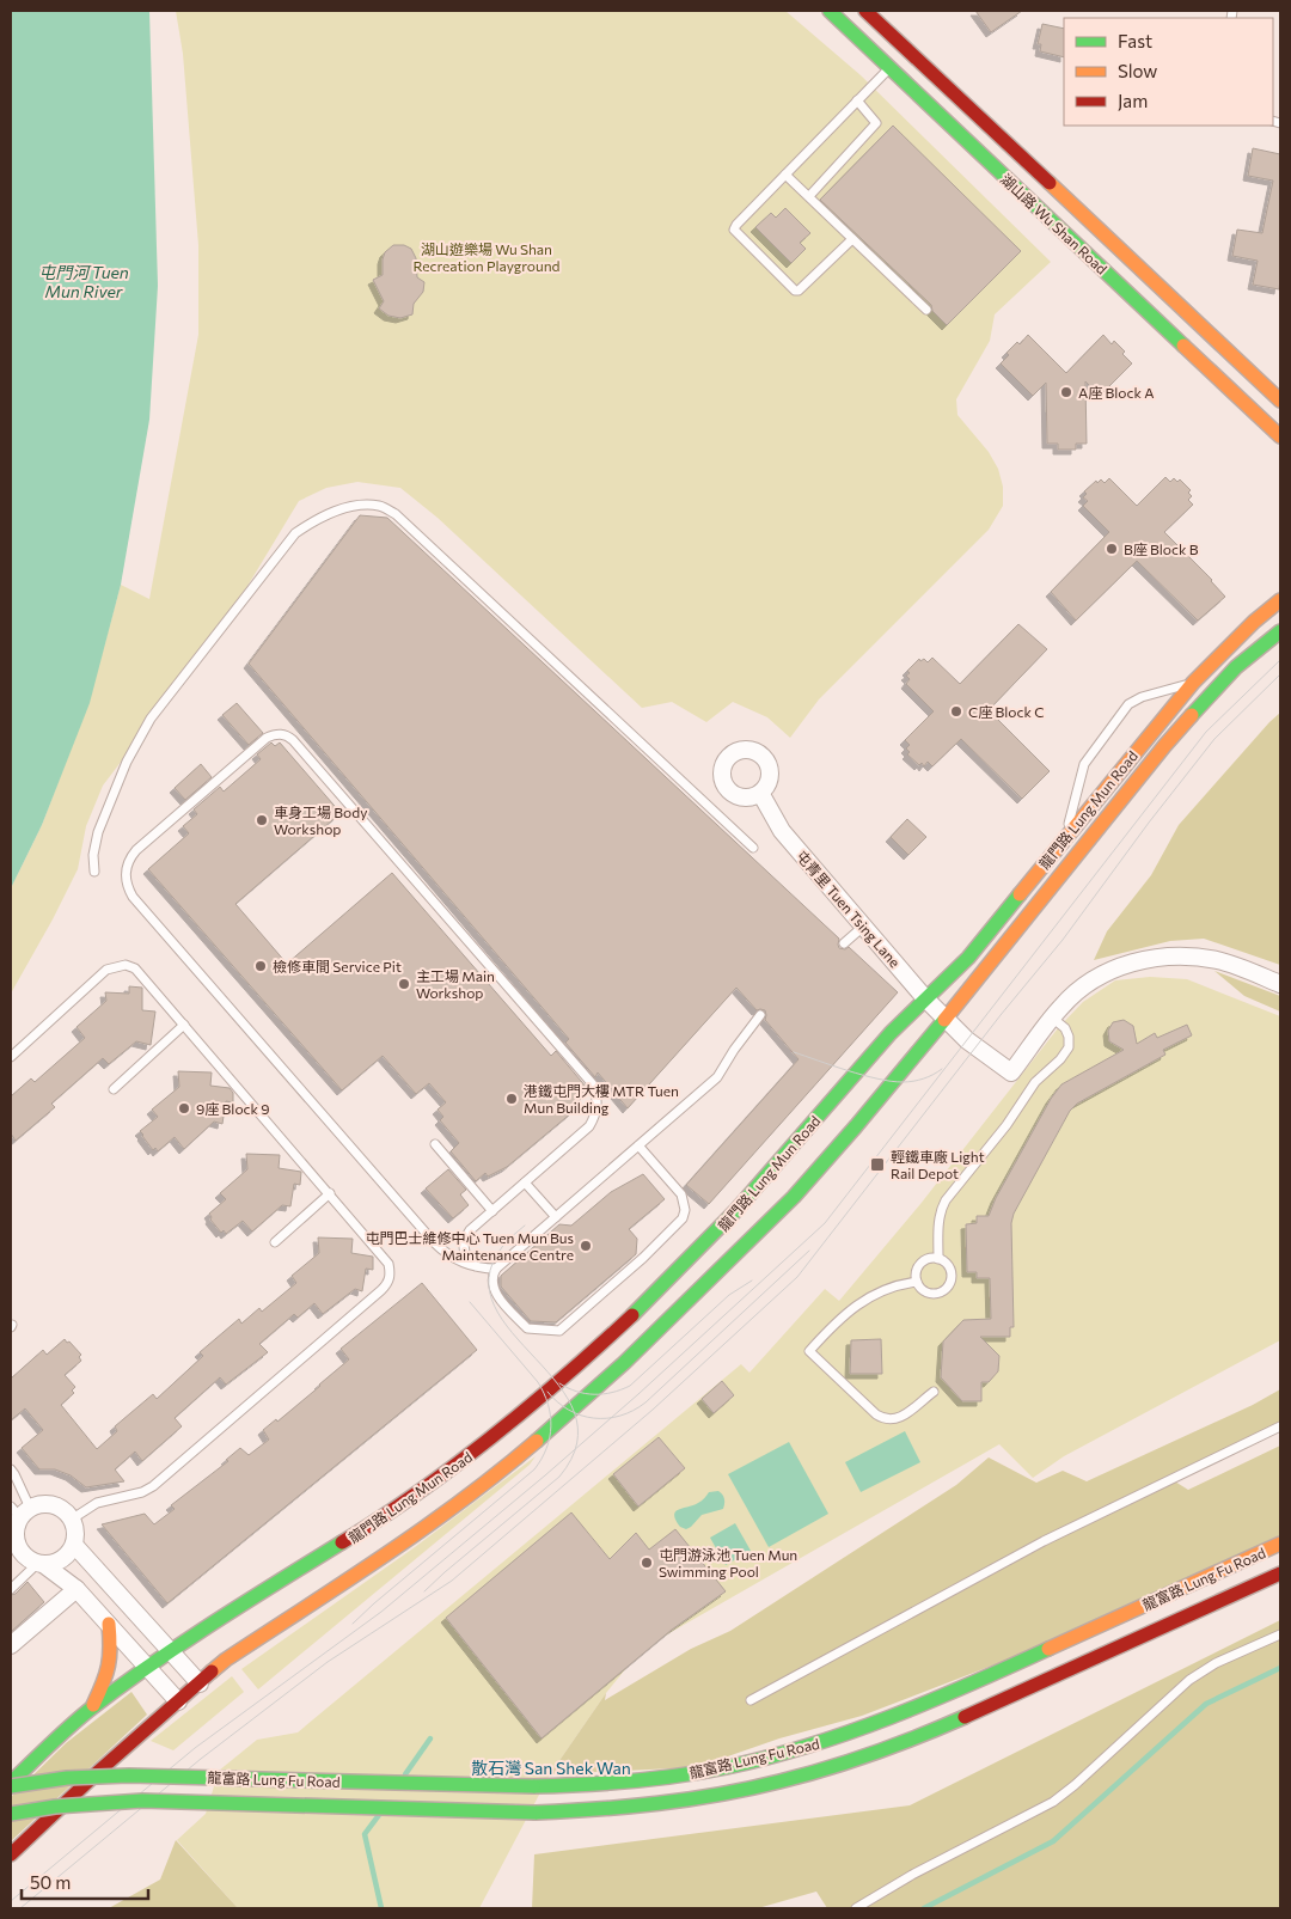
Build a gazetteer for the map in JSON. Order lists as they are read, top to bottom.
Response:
{
  "streets": {
    "main road": ["湖山路 Wu Shan Road", "龍門路 Lung Mun Road", "龍富路 Lung Fu Road"],
    "street": ["屯青里 Tuen Tsing Lane"]
  },
  "crossings": [
    ["龍門路 Lung Mun Road", "屯青里 Tuen Tsing Lane"],
    ["龍門路 Lung Mun Road", "龍富路 Lung Fu Road"]
  ],
  "districts": ["散石灣 San Shek Wan"],
  "water": ["屯門河 Tuen Mun River"],
  "parks": ["湖山遊樂場 Wu Shan Recreation Playground"],
  "places": {
    "other": [
      "A座 Block A",
      "B座 Block B",
      "C座 Block C",
      "車身工場 Body Workshop",
      "檢修車間 Service Pit",
      "主工場 Main Workshop",
      "港鐵屯門大樓 MTR Tuen Mun Building",
      "9座 Block 9",
      "屯門巴士維修中心 Tuen Mun Bus Maintenance Centre",
      "屯門游泳池 Tuen Mun Swimming Pool"
    ],
    "transit": ["輕鐵車廠 Light Rail Depot"]
  },
  "legend": ["Fast", "Slow", "Jam"],
  "scale_bar": "50 m"
}
